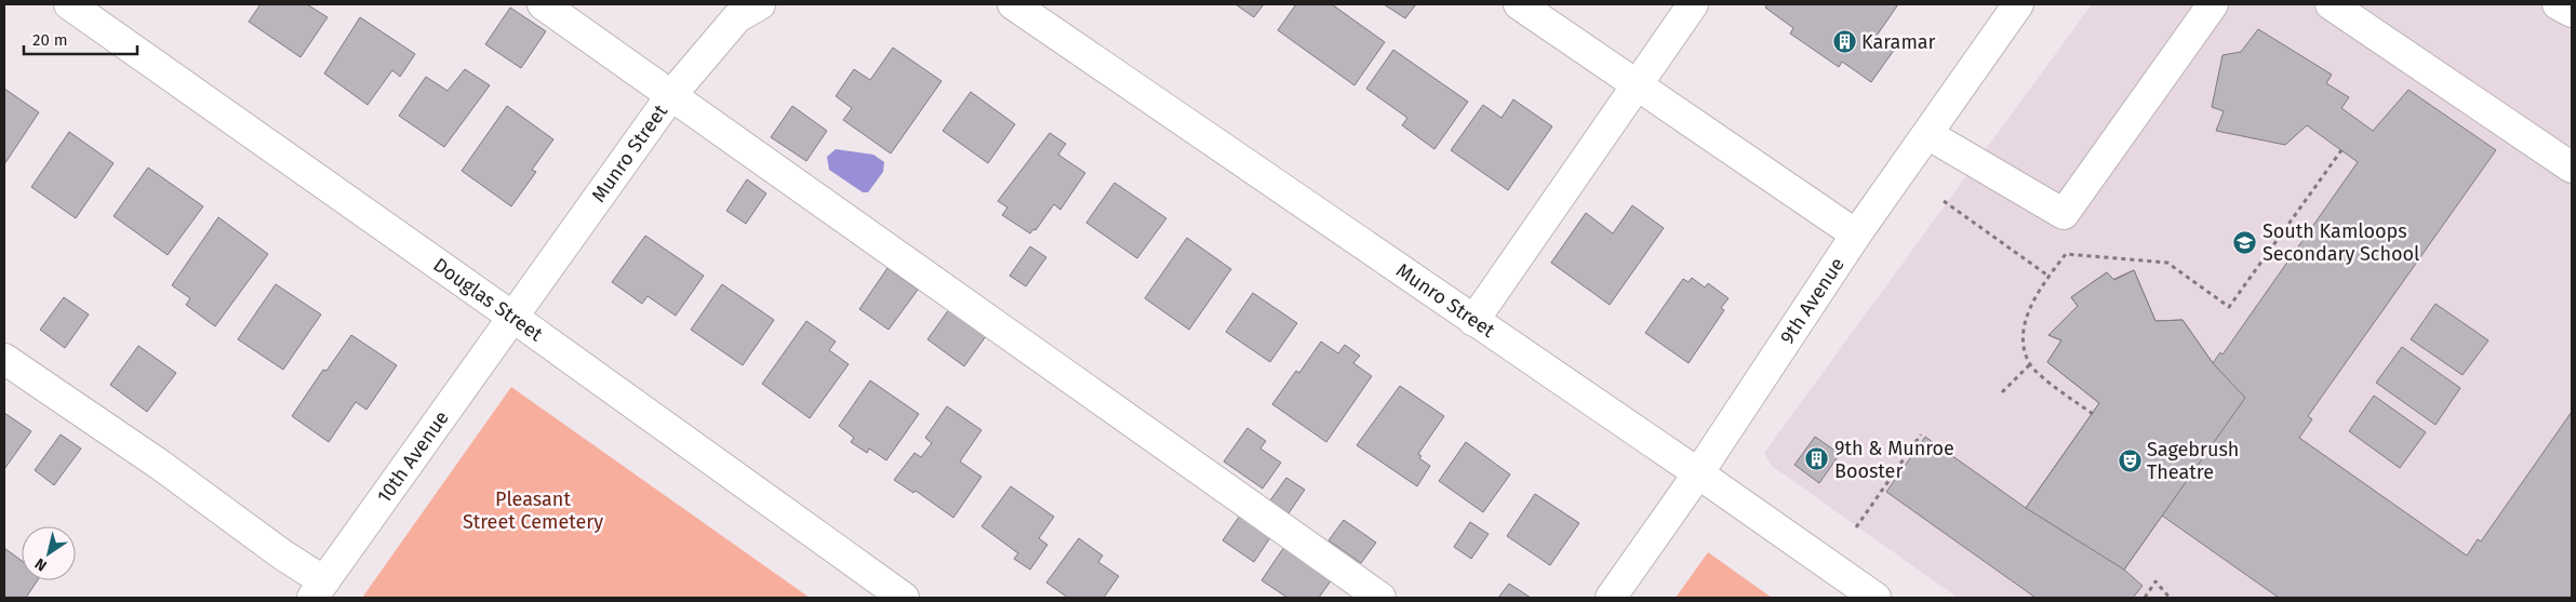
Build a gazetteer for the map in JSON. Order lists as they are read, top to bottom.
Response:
{
  "streets": {
    "street": [
      "Munro Street",
      "Douglas Street",
      "9th Avenue",
      "10th Avenue"
    ]
  },
  "crossings": [
    ["Munro Street", "Douglas Street"],
    ["Munro Street", "9th Avenue"],
    ["Munro Street", "10th Avenue"],
    ["Douglas Street", "10th Avenue"]
  ],
  "parks": ["Pleasant Street Cemetery"],
  "places": {
    "building": ["Karamar", "9th & Munroe Booster"],
    "school or university": ["South Kamloops Secondary School"],
    "theatre": ["Sagebrush Theatre"]
  },
  "scale_bar": "20 m",
  "north": "bottom left"
}
